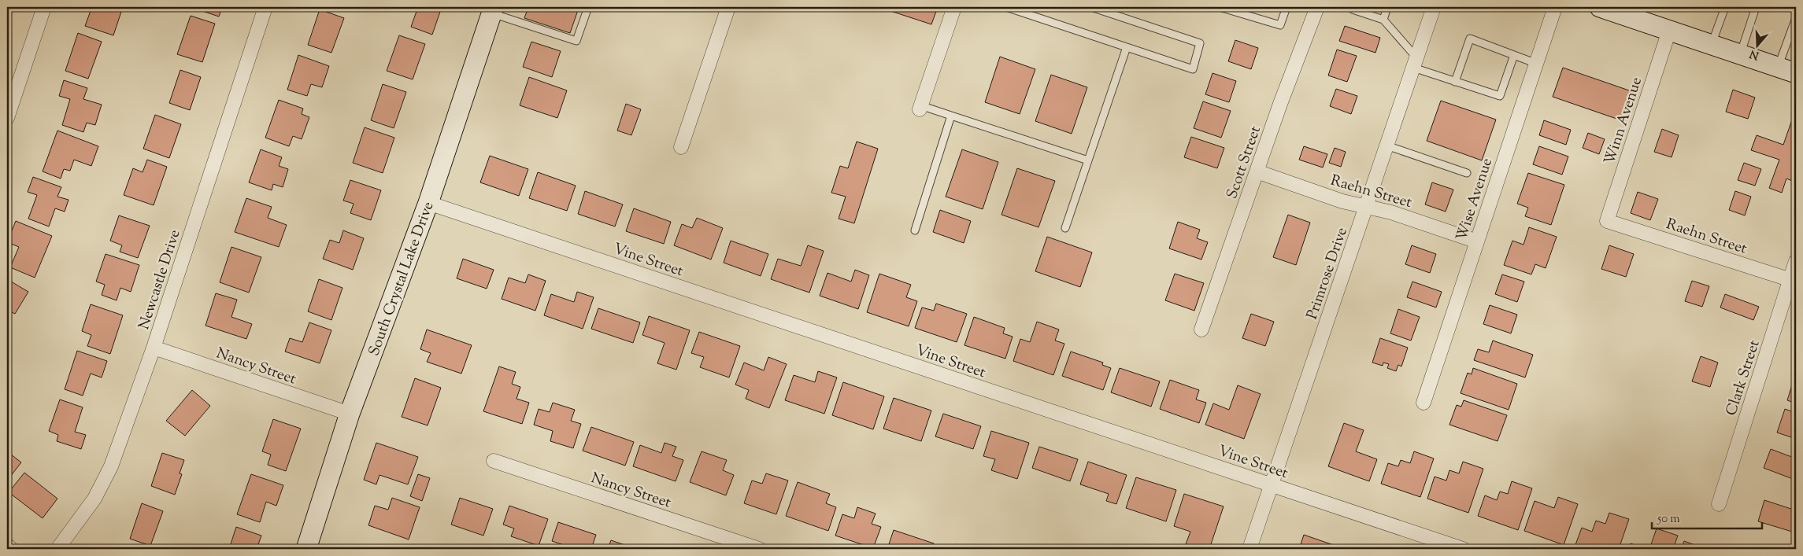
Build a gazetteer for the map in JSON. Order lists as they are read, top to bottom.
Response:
{
  "streets": {
    "street": [
      "Winn Avenue",
      "Scott Street",
      "Raehn Street",
      "Wise Avenue",
      "Vine Street",
      "Primrose Drive",
      "South Crystal Lake Drive",
      "Newcastle Drive",
      "Nancy Street",
      "Clark Street"
    ]
  },
  "crossings": [
    ["Winn Avenue", "Raehn Street"],
    ["Scott Street", "Raehn Street"],
    ["Raehn Street", "Wise Avenue"],
    ["Raehn Street", "Primrose Drive"],
    ["Raehn Street", "Clark Street"],
    ["Vine Street", "Primrose Drive"],
    ["Vine Street", "South Crystal Lake Drive"],
    ["South Crystal Lake Drive", "Nancy Street"],
    ["Newcastle Drive", "Nancy Street"]
  ],
  "scale_bar": "50 m",
  "north": "bottom"
}
